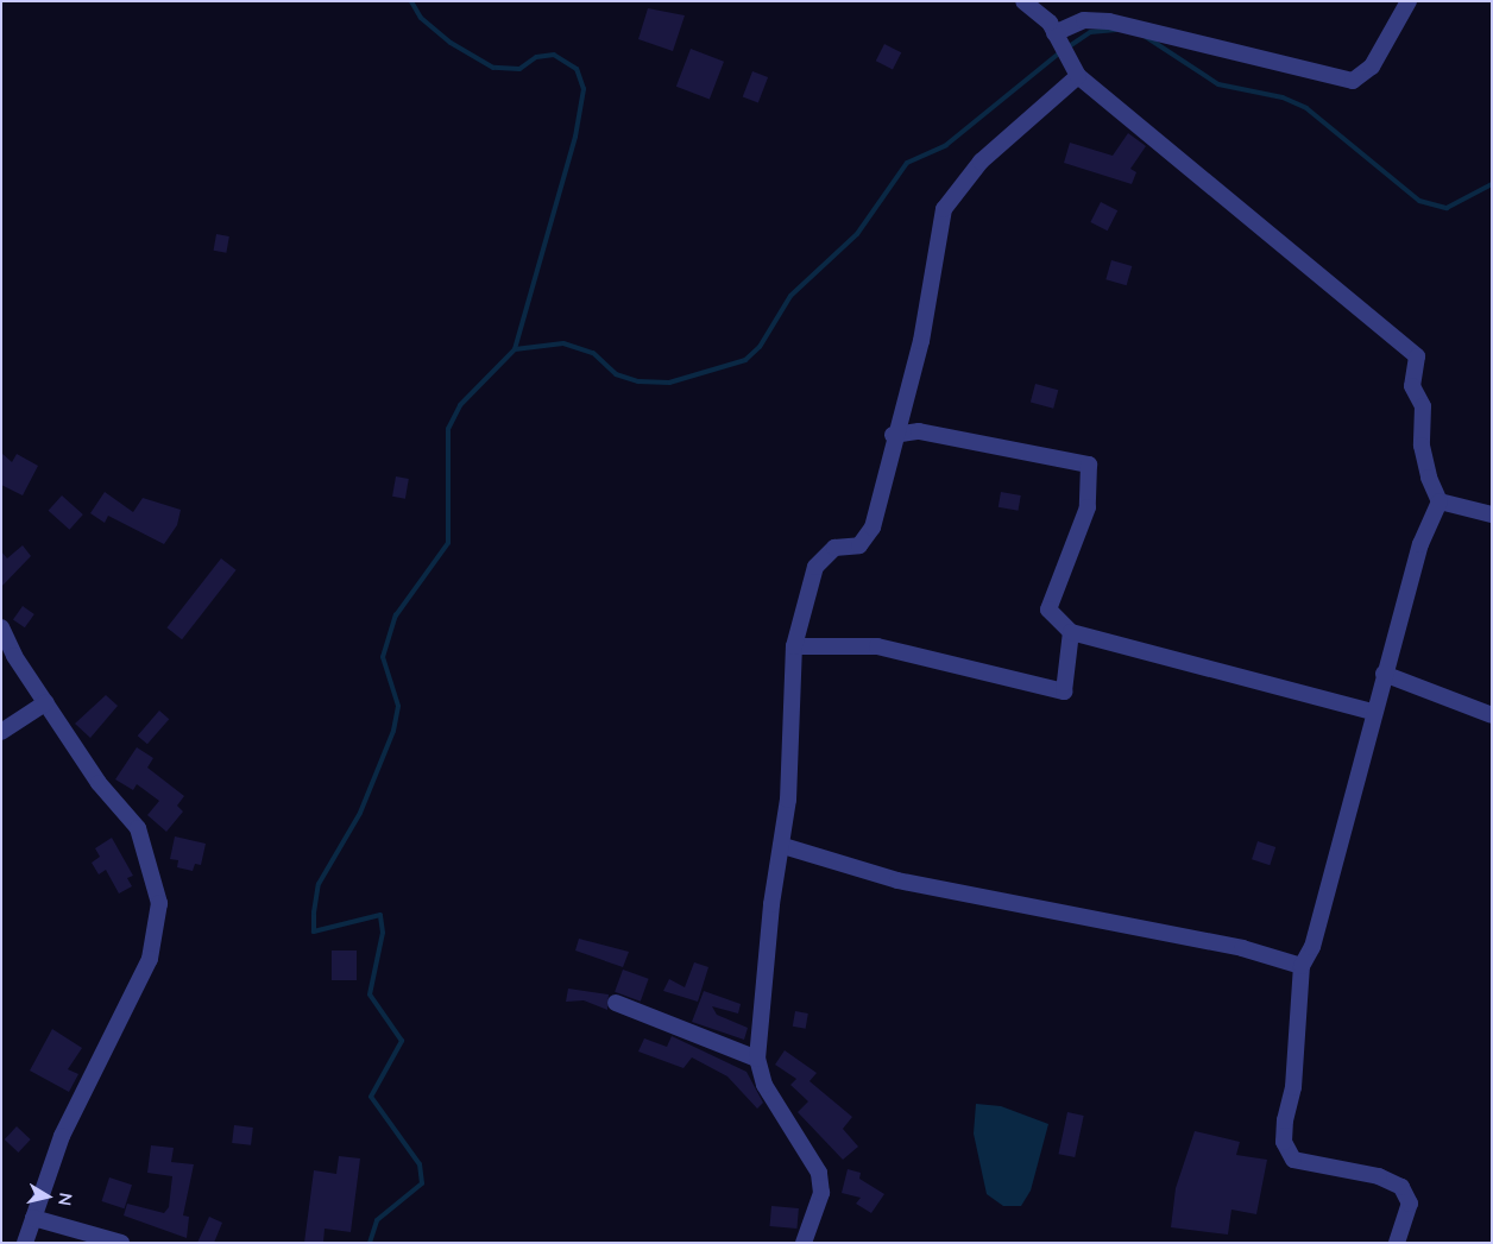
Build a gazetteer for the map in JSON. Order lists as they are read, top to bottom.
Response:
{
  "north": "right"
}
